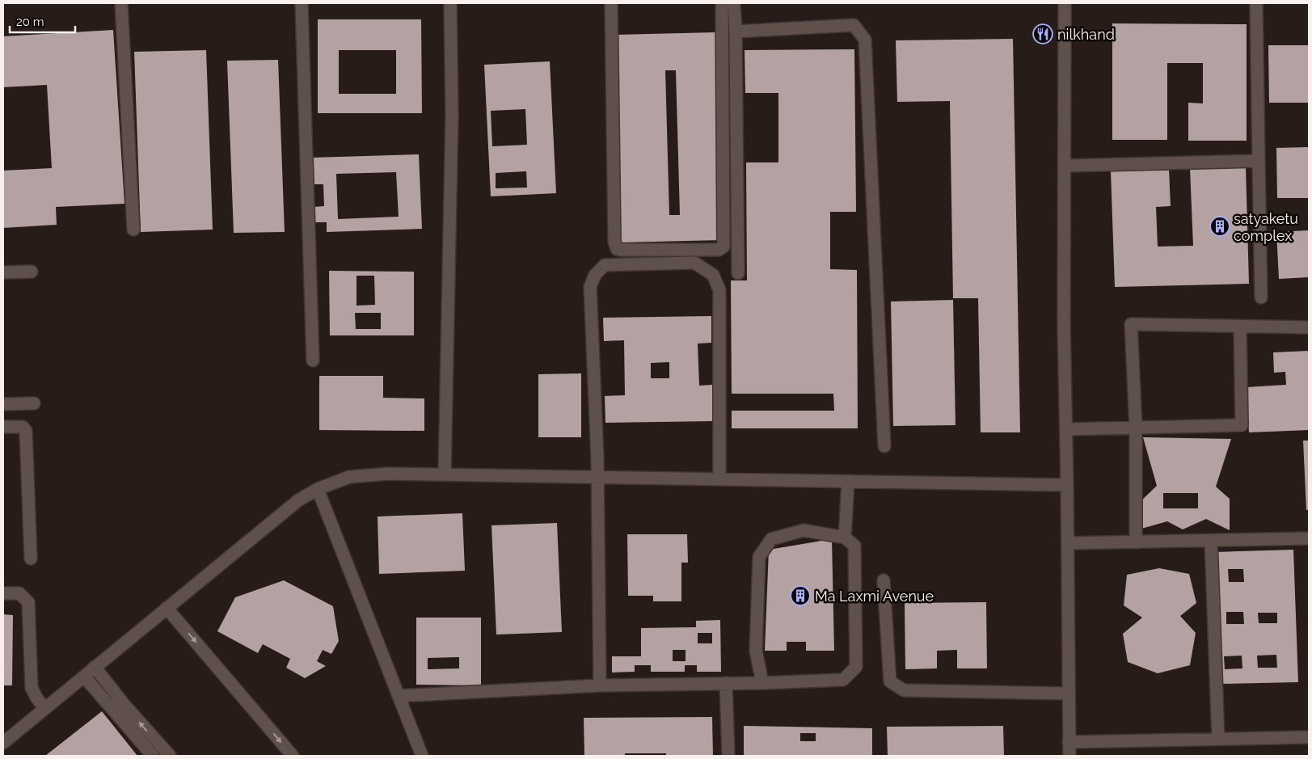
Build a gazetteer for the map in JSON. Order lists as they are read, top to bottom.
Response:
{
  "places": {
    "restaurant": ["nilkhand"],
    "building": ["satyaketu complex", "Ma Laxmi Avenue"]
  },
  "scale_bar": "20 m"
}
